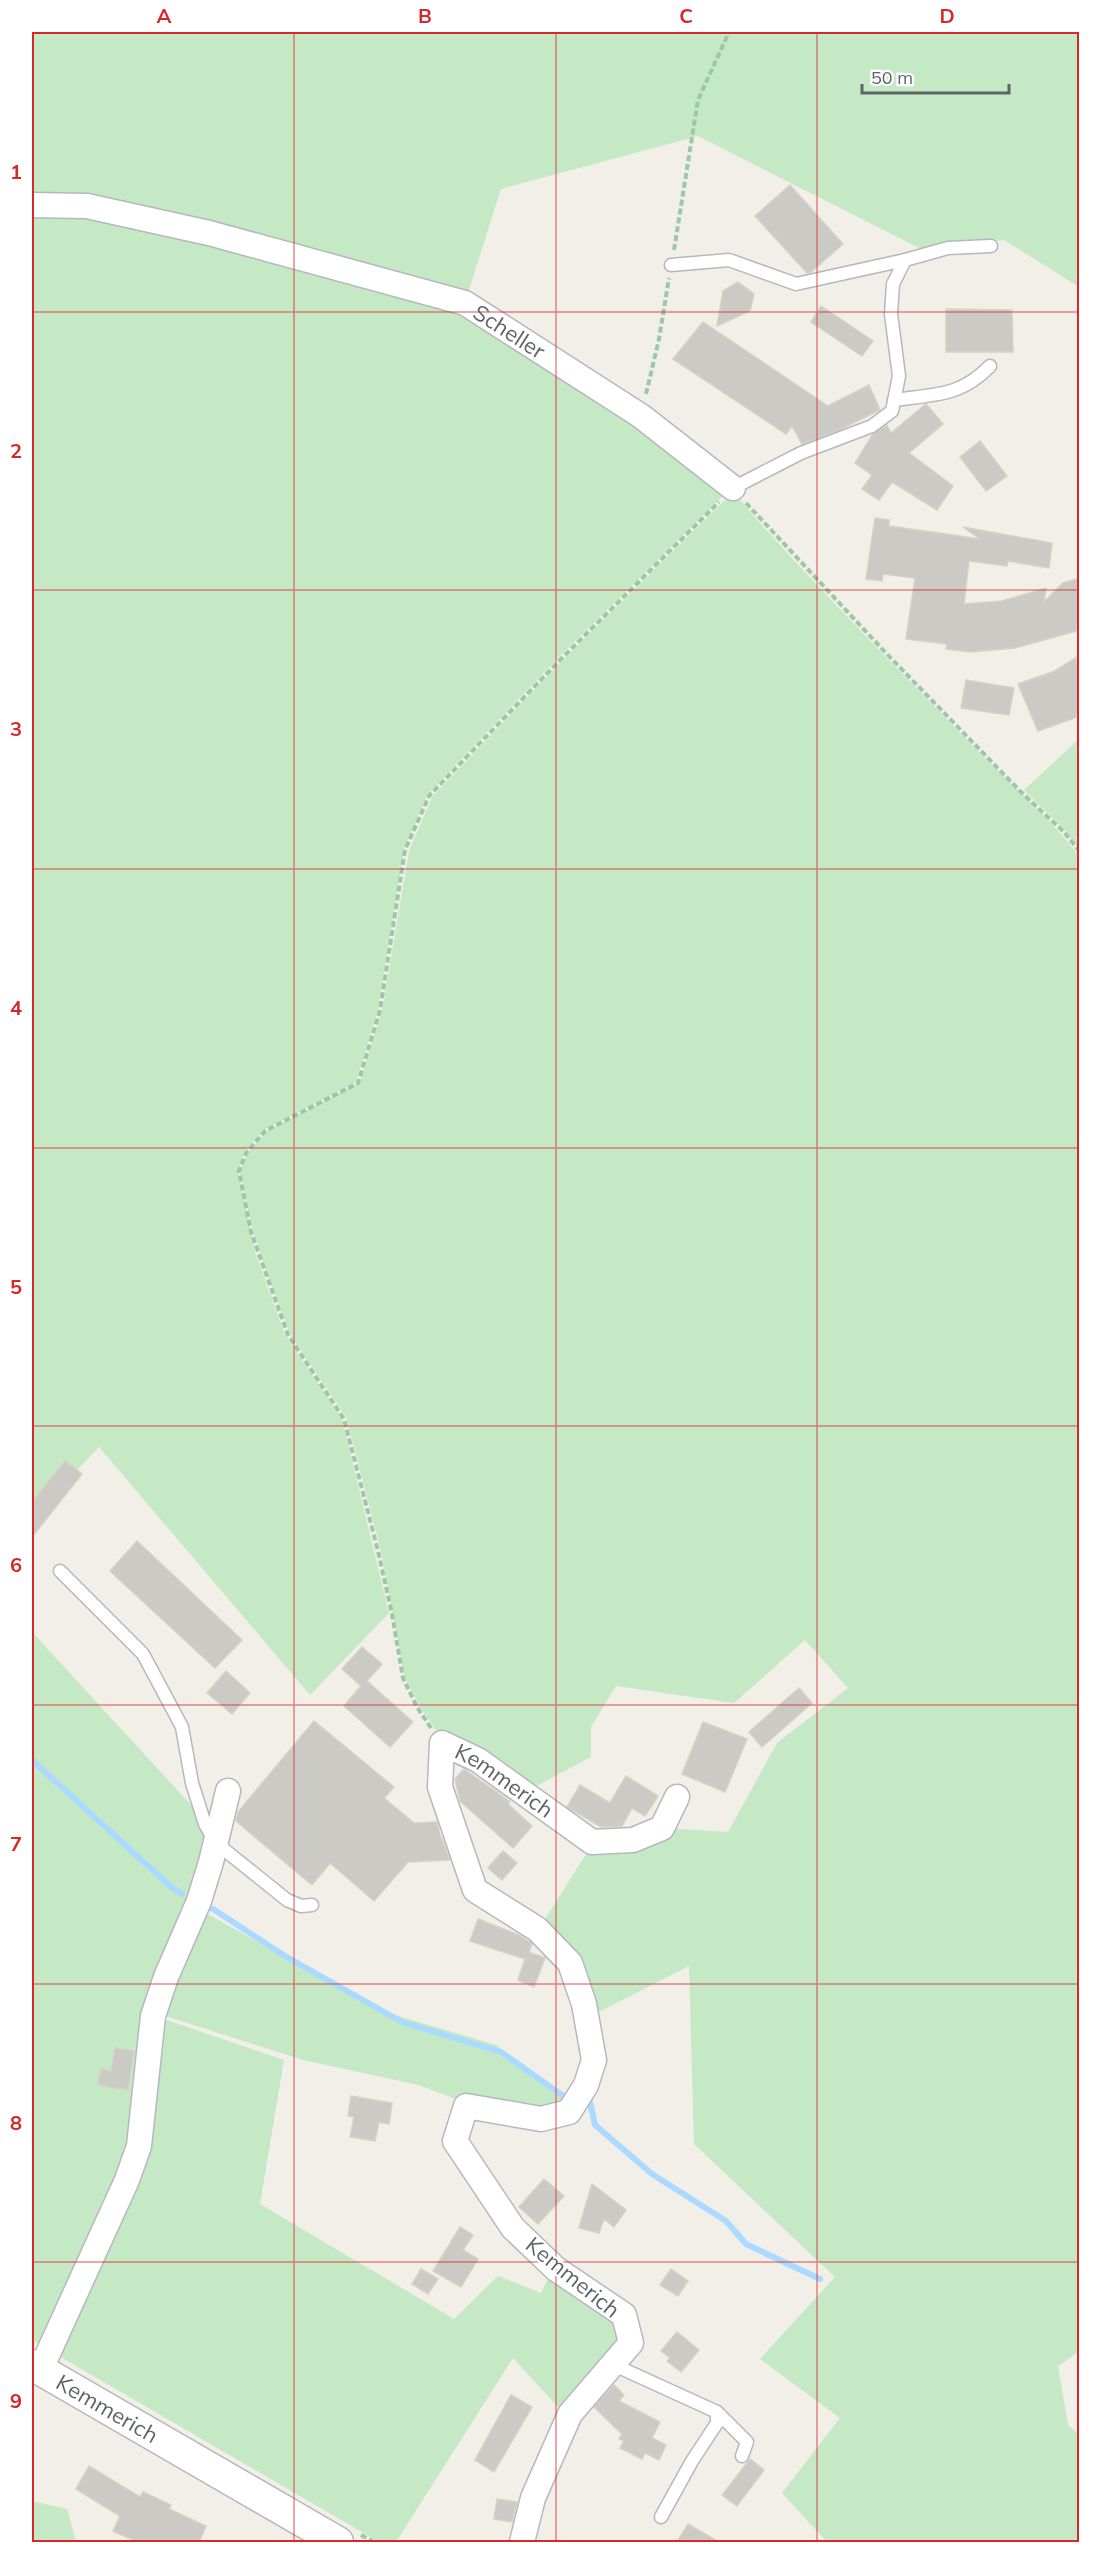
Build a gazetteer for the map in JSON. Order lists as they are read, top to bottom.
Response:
{
  "streets": {
    "street": ["Scheller", "Kemmerich"]
  },
  "scale_bar": "50 m",
  "grid": {
    "columns": [
      "A",
      "B",
      "C",
      "D"
    ],
    "rows": [
      "1",
      "2",
      "3",
      "4",
      "5",
      "6",
      "7",
      "8",
      "9"
    ]
  }
}
